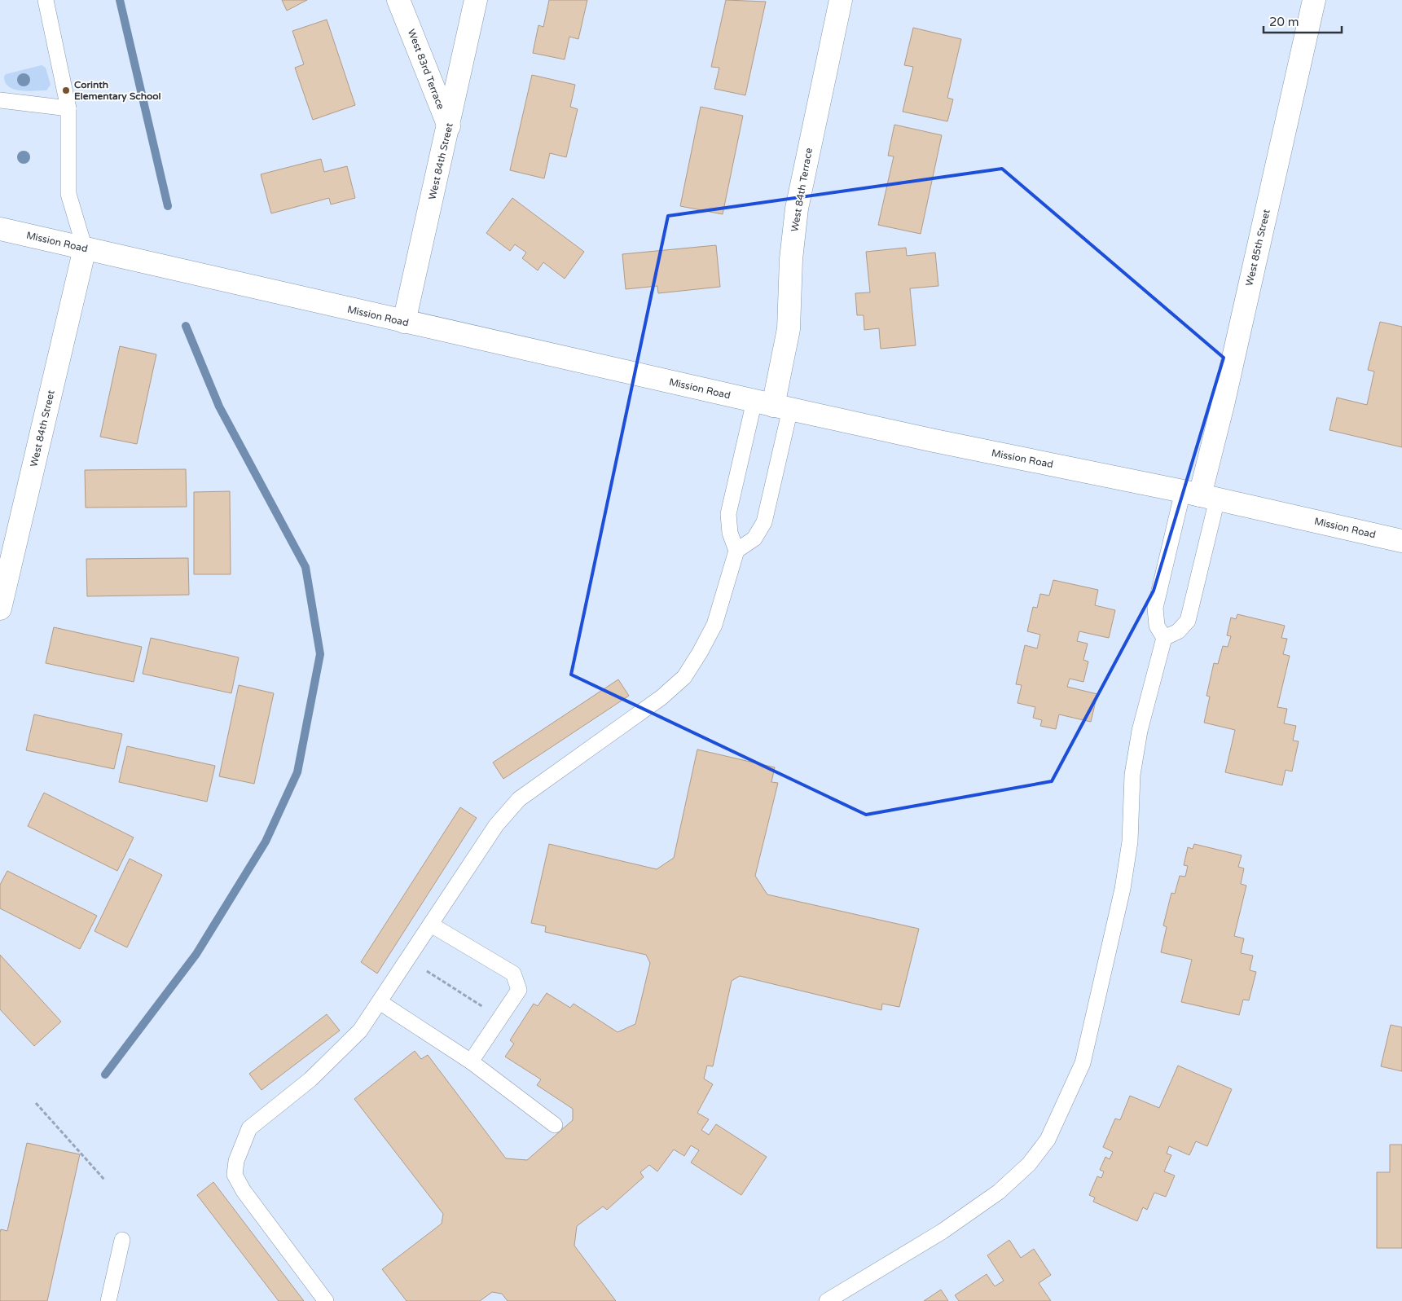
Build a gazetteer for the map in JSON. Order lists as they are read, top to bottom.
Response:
{
  "streets": {
    "street": [
      "West 83rd Terrace",
      "West 84th Street",
      "West 84th Terrace",
      "Mission Road",
      "West 85th Street"
    ]
  },
  "crossings": [
    ["West 83rd Terrace", "West 84th Street"],
    ["West 84th Street", "Mission Road"],
    ["West 84th Terrace", "Mission Road"],
    ["Mission Road", "West 85th Street"]
  ],
  "places": ["Corinth Elementary School"],
  "scale_bar": "20 m"
}
